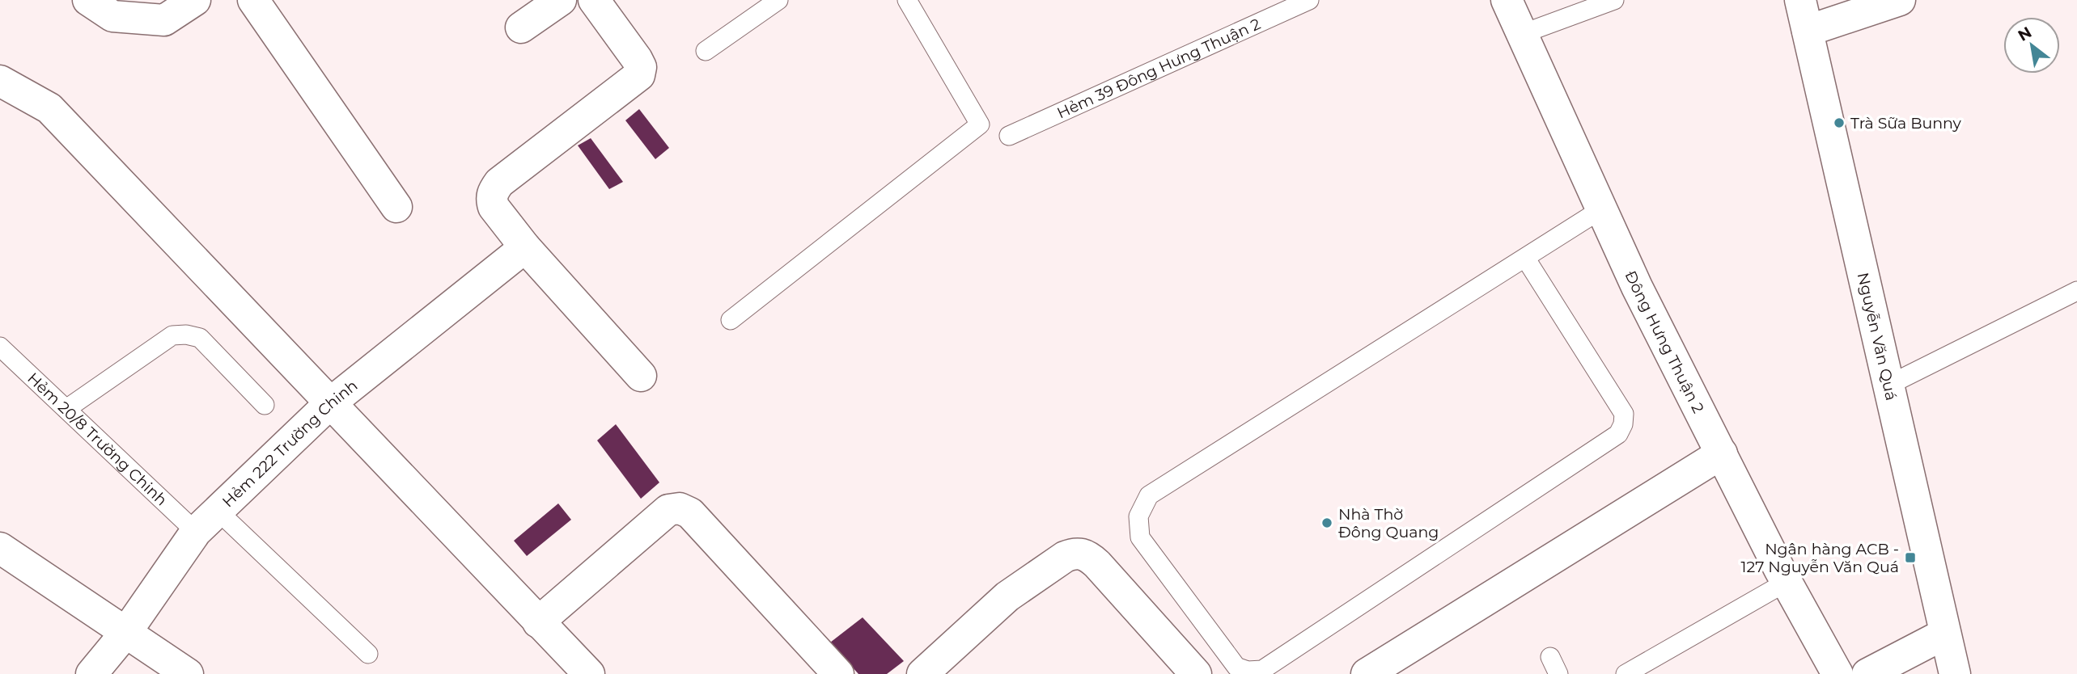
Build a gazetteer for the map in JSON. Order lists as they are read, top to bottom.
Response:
{
  "streets": {
    "street": ["Nguyễn Văn Quá", "Đông Hưng Thuận 2", "Hẻm 222 Trường Chinh"],
    "lane": ["Hẻm 39 Đông Hưng Thuận 2", "Hẻm 20/8 Trường Chinh"]
  },
  "crossings": [
    ["Hẻm 20/8 Trường Chinh", "Hẻm 222 Trường Chinh"]
  ],
  "places": {
    "other": ["Trà Sữa Bunny", "Nhà Thờ Đông Quang"],
    "transit": ["Ngân hàng ACB - 127 Nguyễn Văn Quá"]
  },
  "north": "top left"
}
